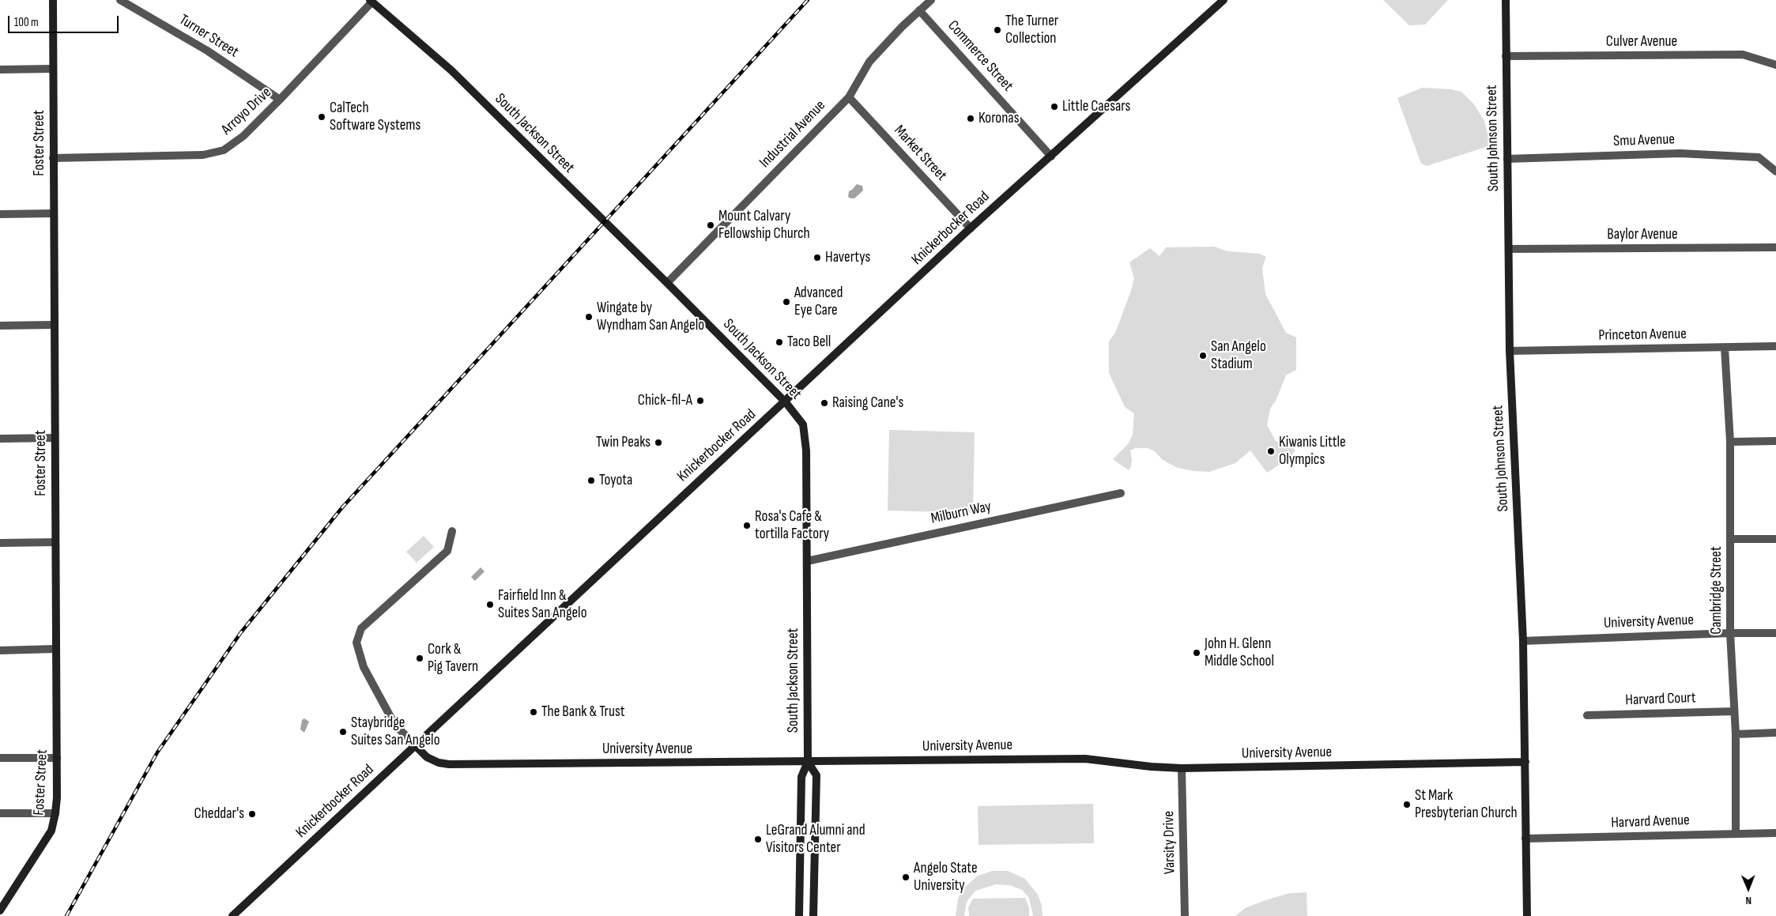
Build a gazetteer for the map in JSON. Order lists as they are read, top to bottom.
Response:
{
  "streets": {
    "main road": [
      "South Jackson Street",
      "South Johnson Street",
      "Foster Street",
      "Knickerbocker Road",
      "University Avenue"
    ],
    "street": [
      "Turner Street",
      "Culver Avenue",
      "Commerce Street",
      "Arroyo Drive",
      "Industrial Avenue",
      "Smu Avenue",
      "Market Street",
      "Baylor Avenue",
      "Princeton Avenue",
      "Milburn Way",
      "Cambridge Street",
      "Harvard Court",
      "Harvard Avenue",
      "Varsity Drive"
    ]
  },
  "crossings": [
    ["Turner Street", "Arroyo Drive"],
    ["Culver Avenue", "South Johnson Street"],
    ["Commerce Street", "Industrial Avenue"],
    ["Commerce Street", "Knickerbocker Road"],
    ["Arroyo Drive", "South Jackson Street"],
    ["Arroyo Drive", "Foster Street"],
    ["South Jackson Street", "Industrial Avenue"],
    ["South Jackson Street", "Knickerbocker Road"],
    ["South Jackson Street", "Milburn Way"],
    ["South Jackson Street", "University Avenue"],
    ["Industrial Avenue", "Market Street"],
    ["South Johnson Street", "Smu Avenue"],
    ["South Johnson Street", "Baylor Avenue"],
    ["South Johnson Street", "Princeton Avenue"],
    ["South Johnson Street", "University Avenue"],
    ["South Johnson Street", "Harvard Avenue"],
    ["Market Street", "Knickerbocker Road"],
    ["Knickerbocker Road", "University Avenue"],
    ["Princeton Avenue", "Cambridge Street"],
    ["Cambridge Street", "University Avenue"],
    ["Cambridge Street", "Harvard Court"],
    ["Cambridge Street", "Harvard Avenue"],
    ["University Avenue", "Varsity Drive"]
  ],
  "places": [
    "The Turner Collection",
    "Little Caesars",
    "CalTech Software Systems",
    "Koronas",
    "Mount Calvary Fellowship Church",
    "Havertys",
    "Advanced Eye Care",
    "Wingate by Wyndham San Angelo",
    "Taco Bell",
    "San Angelo Stadium",
    "Chick-fil-A",
    "Raising Cane's",
    "Twin Peaks",
    "Kiwanis Little Olympics",
    "Toyota",
    "Rosa's Cafe & tortilla Factory",
    "Fairfield Inn & Suites San Angelo",
    "John H. Glenn Middle School",
    "Cork & Pig Tavern",
    "The Bank & Trust",
    "Staybridge Suites San Angelo",
    "St Mark Presbyterian Church",
    "Cheddar's",
    "LeGrand Alumni and Visitors Center",
    "Angelo State University"
  ],
  "scale_bar": "100 m",
  "north": "bottom"
}
